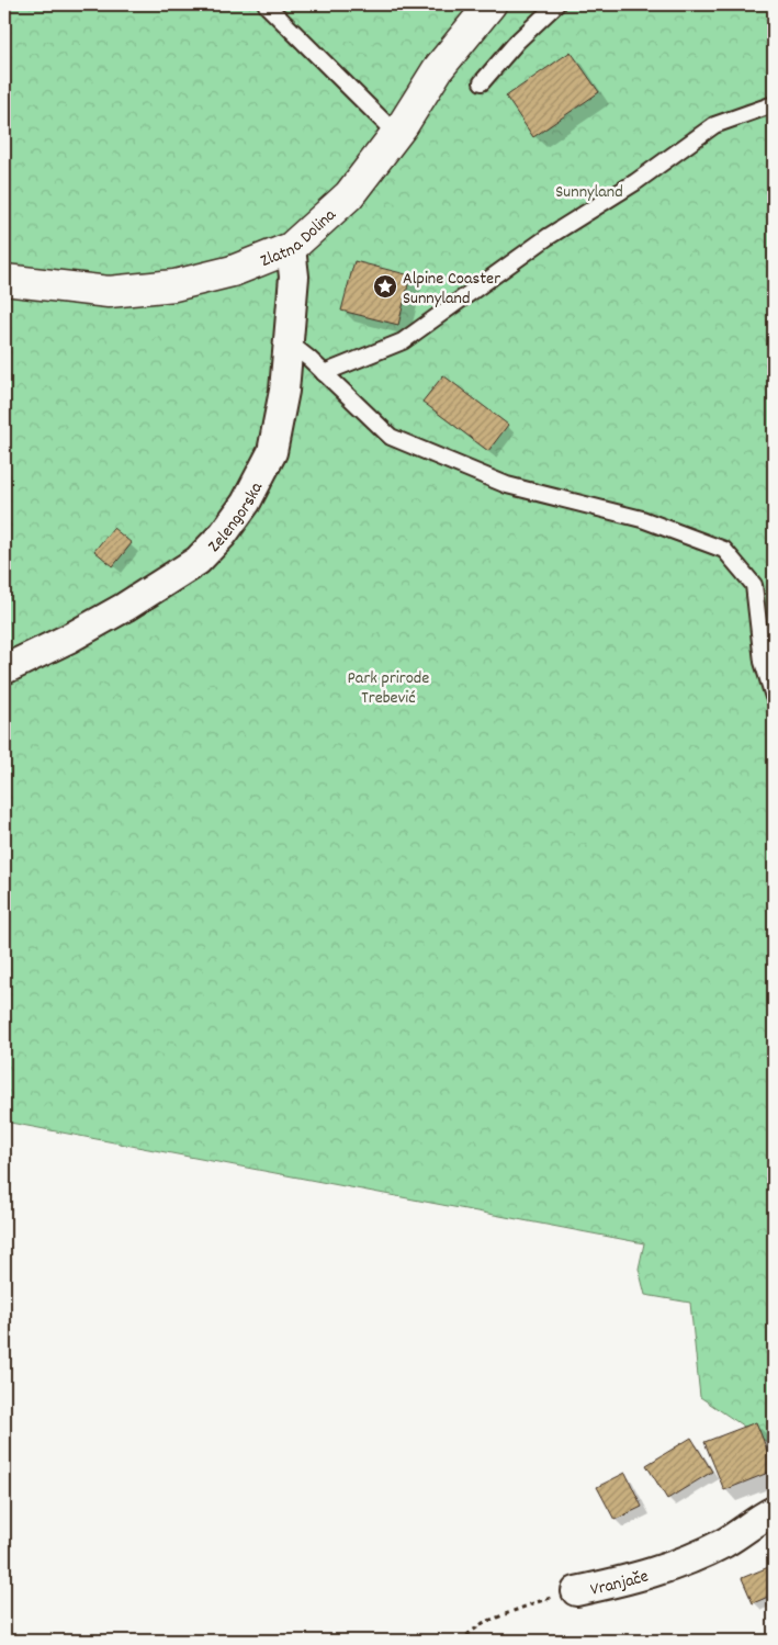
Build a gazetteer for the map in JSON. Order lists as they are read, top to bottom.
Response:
{
  "streets": {
    "main road": ["Zlatna Dolina"],
    "street": ["Zelengorska", "Vranjače"]
  },
  "crossings": [
    ["Zlatna Dolina", "Zelengorska"]
  ],
  "parks": ["Sunnyland", "Park prirode Trebević"],
  "places": {
    "place": ["Alpine Coaster Sunnyland"]
  }
}
